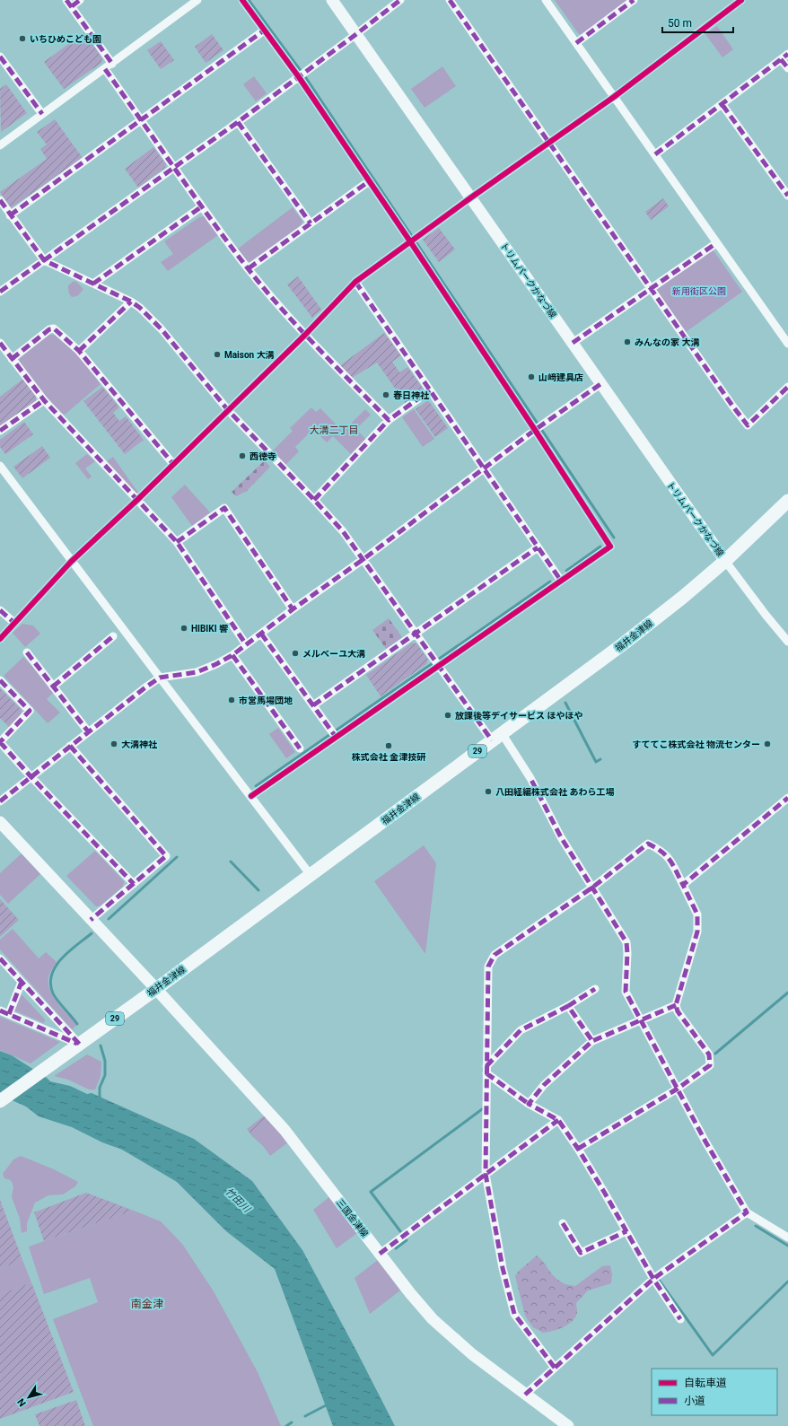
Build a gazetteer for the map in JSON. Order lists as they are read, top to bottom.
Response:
{
  "streets": {
    "main road": [
      "トリムパークかなづ線",
      "福井金津線",
      "29",
      "三国金津線"
    ]
  },
  "crossings": [
    ["トリムパークかなづ線", "福井金津線"],
    ["福井金津線", "三国金津線"]
  ],
  "districts": ["大溝二丁目", "南金津"],
  "water": ["竹田川"],
  "parks": ["新用街区公園"],
  "places": [
    "いちひめこども園",
    "みんなの家 大溝",
    "Maison 大溝",
    "山﨑建具店",
    "春日神社",
    "西徳寺",
    "HIBIKI 響",
    "メルベーユ大溝",
    "市営馬場団地",
    "放課後等デイサービス ほやほや",
    "大溝神社",
    "すててこ株式会社 物流センター",
    "株式会社 金津技研",
    "八田経編株式会社 あわら工場"
  ],
  "legend": ["自転車道", "小道"],
  "scale_bar": "50 m",
  "north": "bottom left"
}
